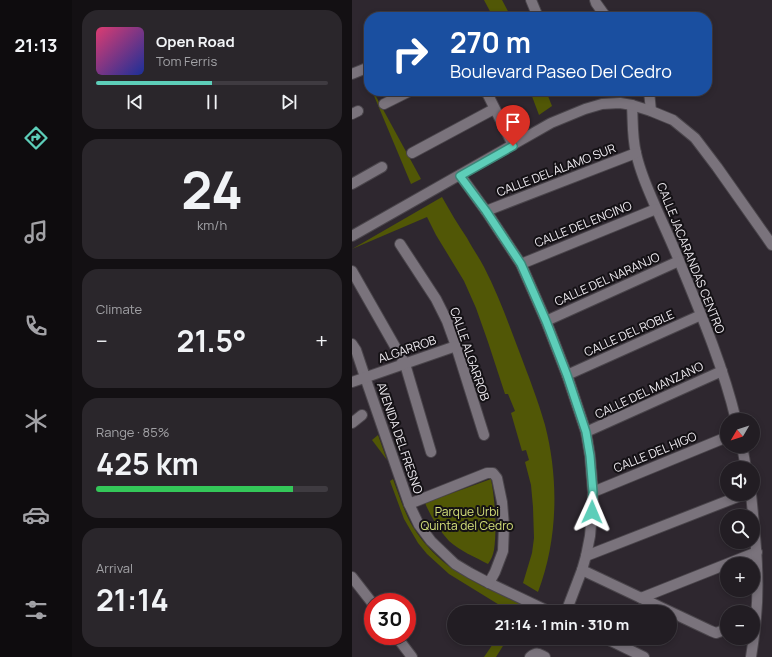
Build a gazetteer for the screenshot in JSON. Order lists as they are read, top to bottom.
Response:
{
  "streets": {
    "street": [
      "CALLE DEL ÁLAMO SUR",
      "CALLE DEL ENCINO",
      "CALLE JACARANDAS CENTRO",
      "CALLE DEL NARANJO",
      "CALLE DEL ROBLE",
      "ALGARROB",
      "CALLE ALGARROB",
      "CALLE DEL MANZANO",
      "AVENIDA DEL FRESNO",
      "CALLE DEL HIGO"
    ]
  },
  "crossings": [
    ["CALLE DEL ÁLAMO SUR", "CALLE JACARANDAS CENTRO"],
    ["CALLE DEL ENCINO", "CALLE JACARANDAS CENTRO"],
    ["CALLE JACARANDAS CENTRO", "CALLE DEL NARANJO"],
    ["CALLE JACARANDAS CENTRO", "CALLE DEL ROBLE"],
    ["CALLE JACARANDAS CENTRO", "CALLE DEL MANZANO"],
    ["ALGARROB", "CALLE ALGARROB"],
    ["ALGARROB", "AVENIDA DEL FRESNO"]
  ],
  "parks": ["Parque Urbi Quinta del Cedro"],
  "north": "bottom left",
  "page": {
    "tabs": "21:13",
    "turn": ["270 m", "Boulevard Paseo Del Cedro"],
    "song": ["Open Road", "Tom Ferris"],
    "tile": [
      ["24", "km/h"],
      "Climate",
      ["Range · 85%", "425 km"],
      ["Arrival", "21:14"]
    ],
    "heat": ["−", "21.5°", "+"],
    "map_buttons": ["+", "−"],
    "limit": "30",
    "trip": "21:14 · 1 min · 310 m"
  }
}
